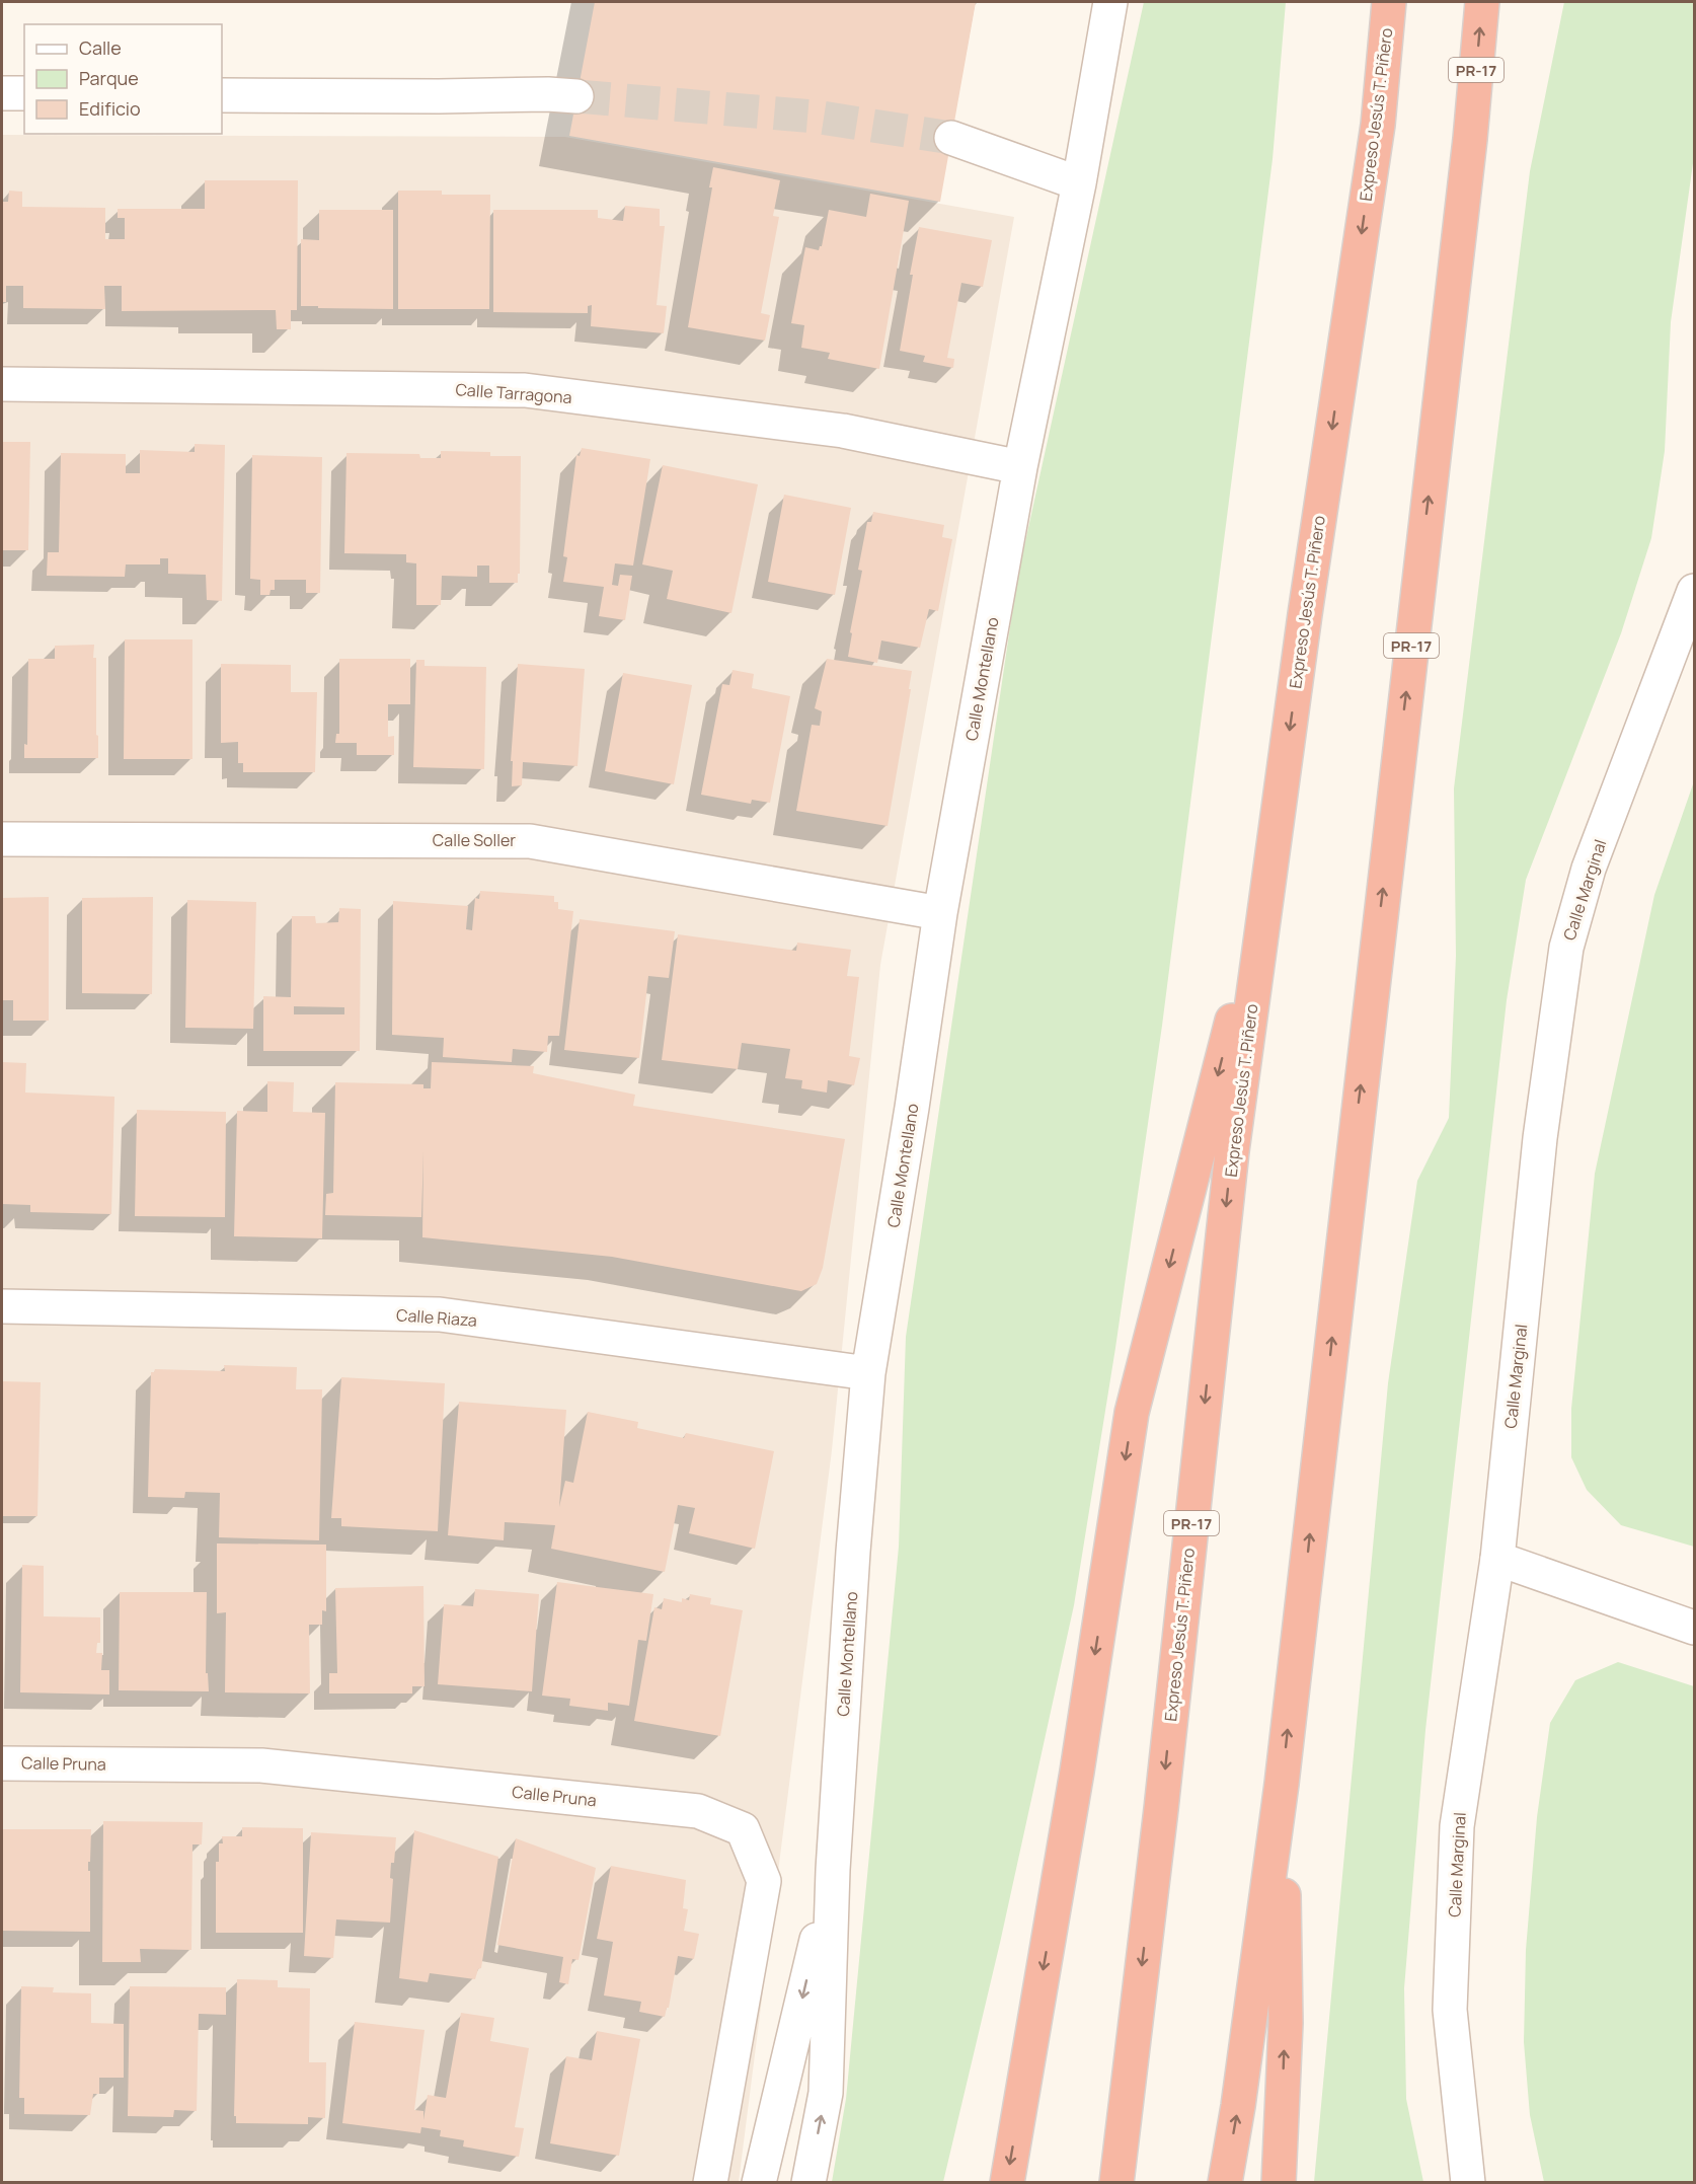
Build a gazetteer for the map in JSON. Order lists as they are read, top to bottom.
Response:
{
  "streets": {
    "highway": ["PR-17", "Expreso Jesús T. Piñero"],
    "street": [
      "Calle Tarragona",
      "Calle Montellano",
      "Calle Soller",
      "Calle Marginal",
      "Calle Riaza",
      "Calle Pruna"
    ]
  },
  "crossings": [
    ["Calle Tarragona", "Calle Montellano"],
    ["Calle Montellano", "Calle Soller"],
    ["Calle Montellano", "Calle Riaza"]
  ],
  "legend": ["Calle", "Parque", "Edificio"]
}
